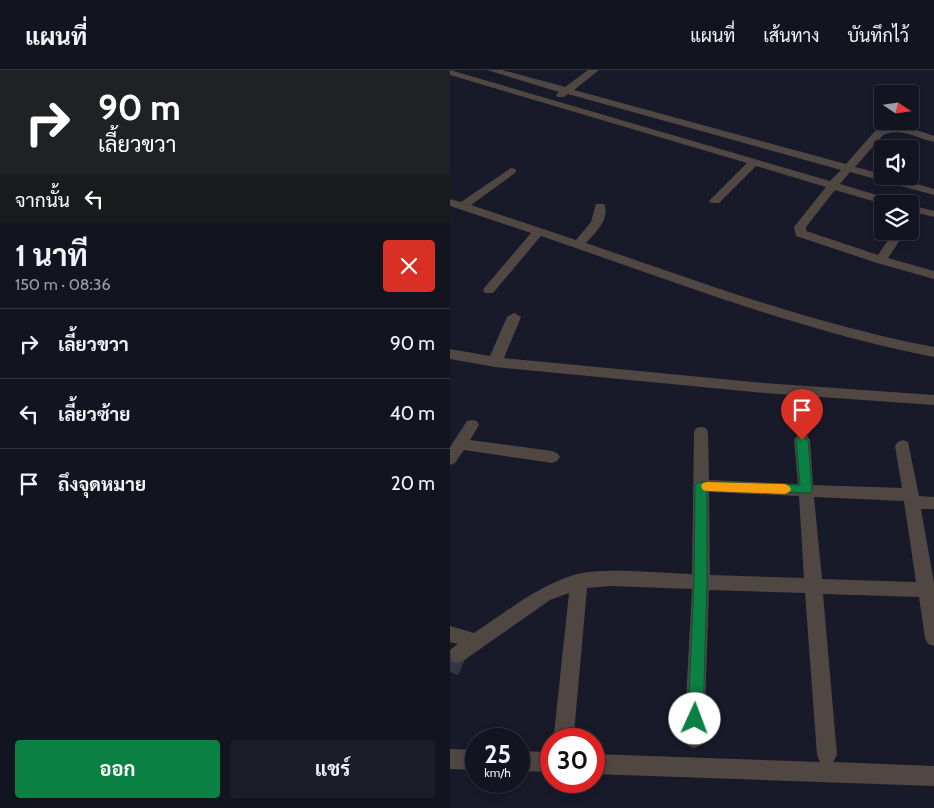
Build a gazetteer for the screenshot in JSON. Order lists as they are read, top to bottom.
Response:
{
  "north": "right",
  "page": {
    "header": "แผนที่",
    "nav": ["แผนที่", "เส้นทาง", "บันทึกไว้"],
    "turn": ["90 m", "เลี้ยวขวา"],
    "then": "จากนั้น",
    "heading": ["1 นาที", "150 m · 08:36"],
    "list": [
      {
        "name": "เลี้ยวขวา",
        "value": "90 m"
      },
      {
        "name": "เลี้ยวซ้าย",
        "value": "40 m"
      },
      {
        "name": "ถึงจุดหมาย",
        "value": "20 m"
      }
    ],
    "speed": "25 km/h",
    "limit": "30",
    "buttons": ["ออก", "แชร์"]
  }
}
